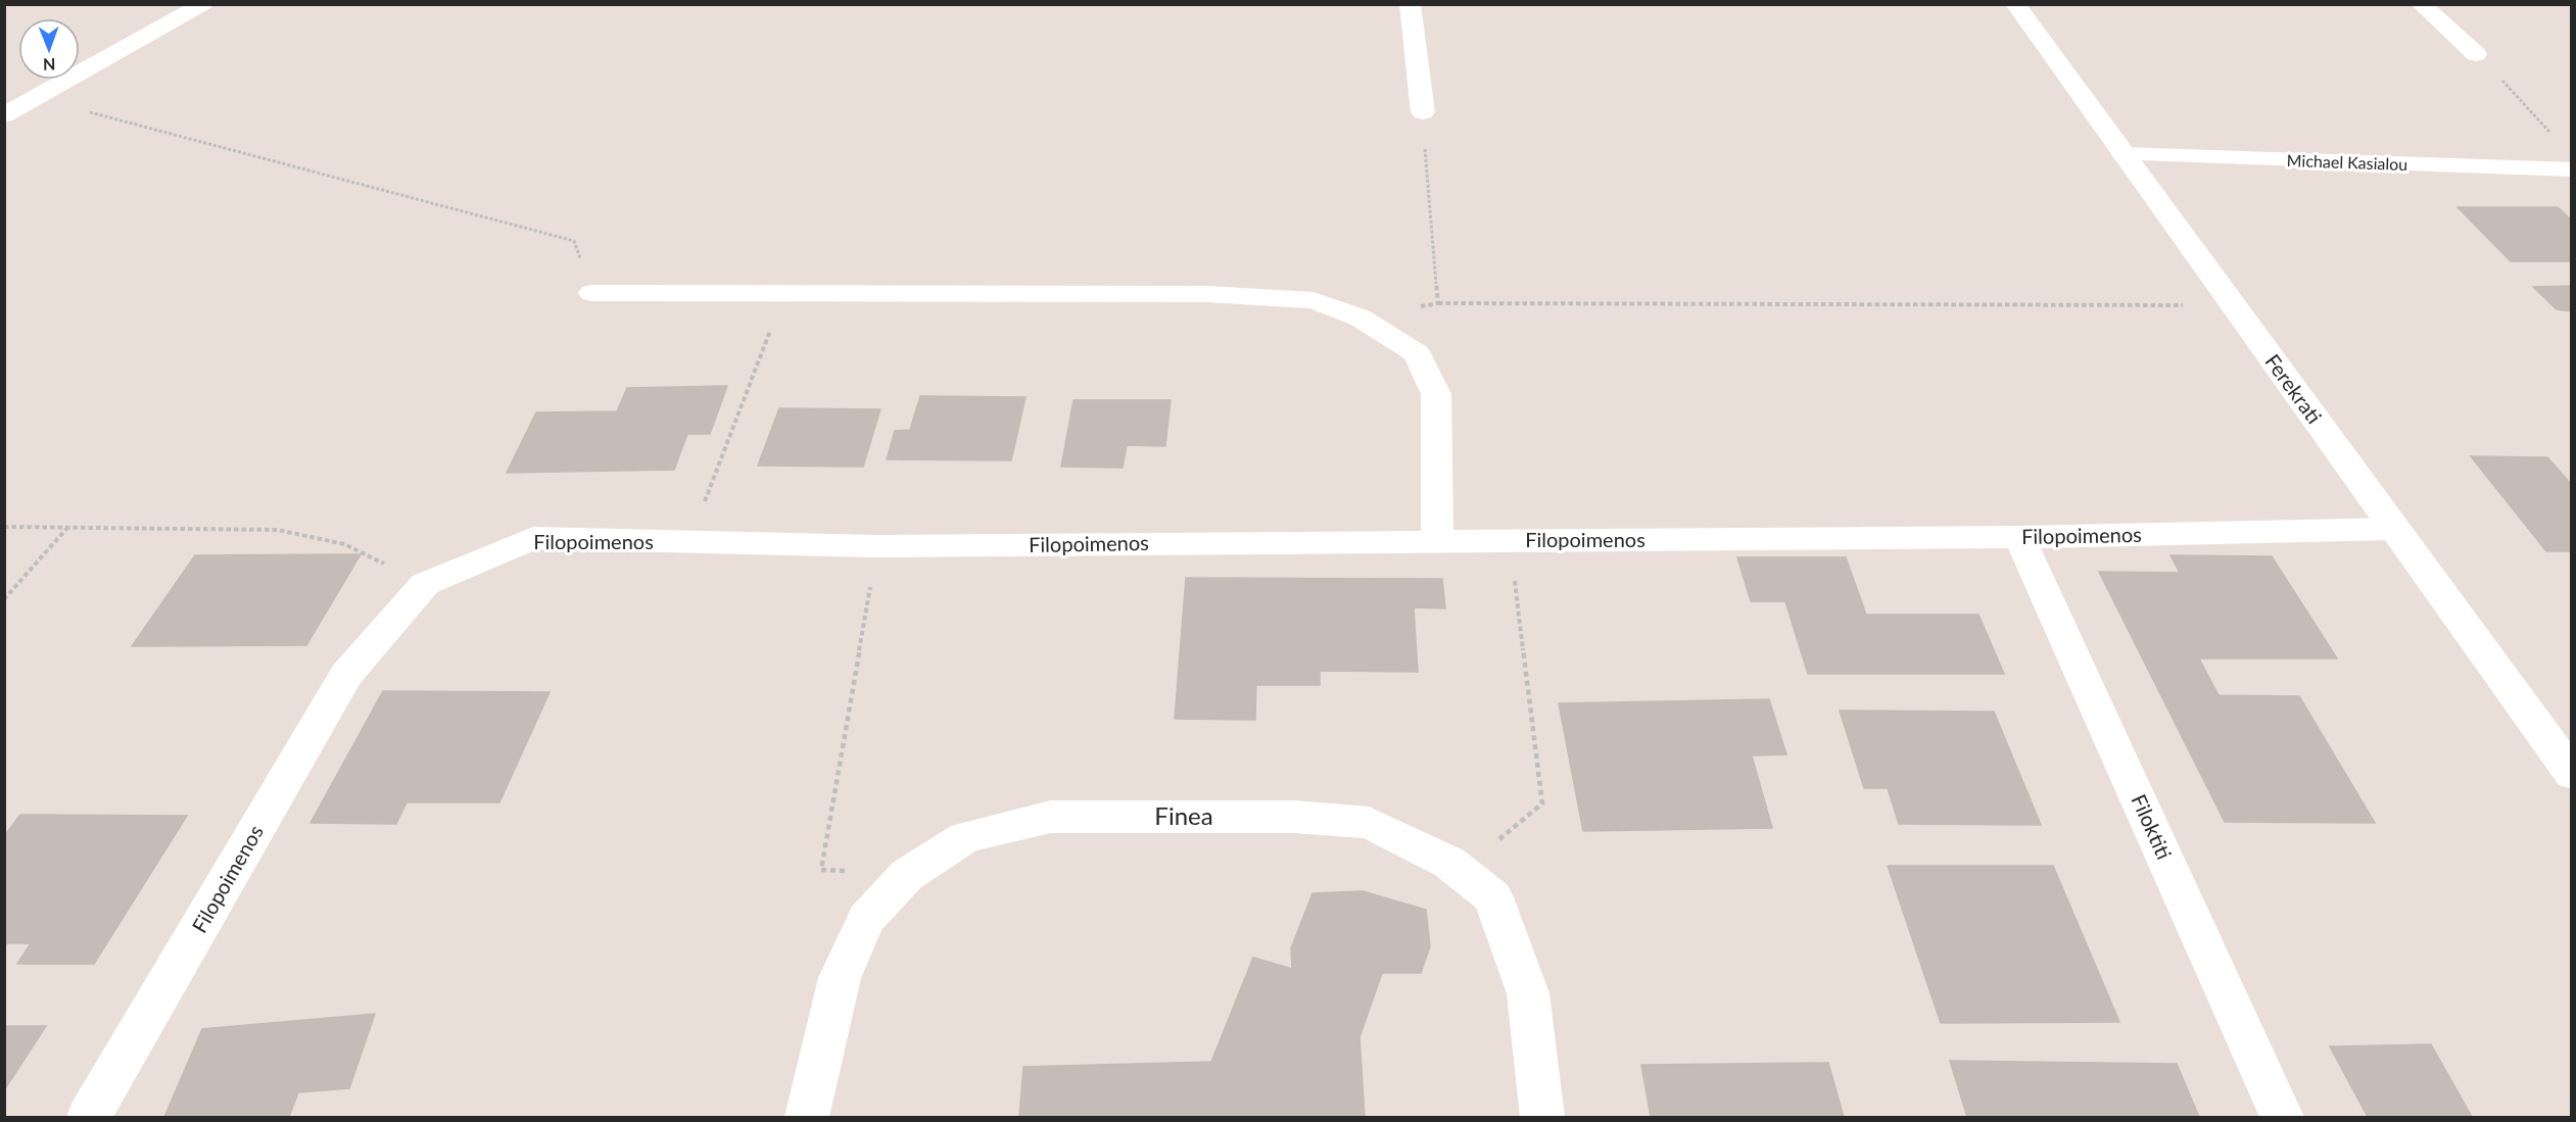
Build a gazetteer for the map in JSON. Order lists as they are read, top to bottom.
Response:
{
  "streets": {
    "street": [
      "Michael Kasialou",
      "Ferekrati",
      "Filopoimenos",
      "Finea",
      "Filoktiti"
    ]
  },
  "crossings": [
    ["Michael Kasialou", "Ferekrati"],
    ["Ferekrati", "Filopoimenos"],
    ["Filopoimenos", "Filoktiti"]
  ],
  "north": "bottom"
}
